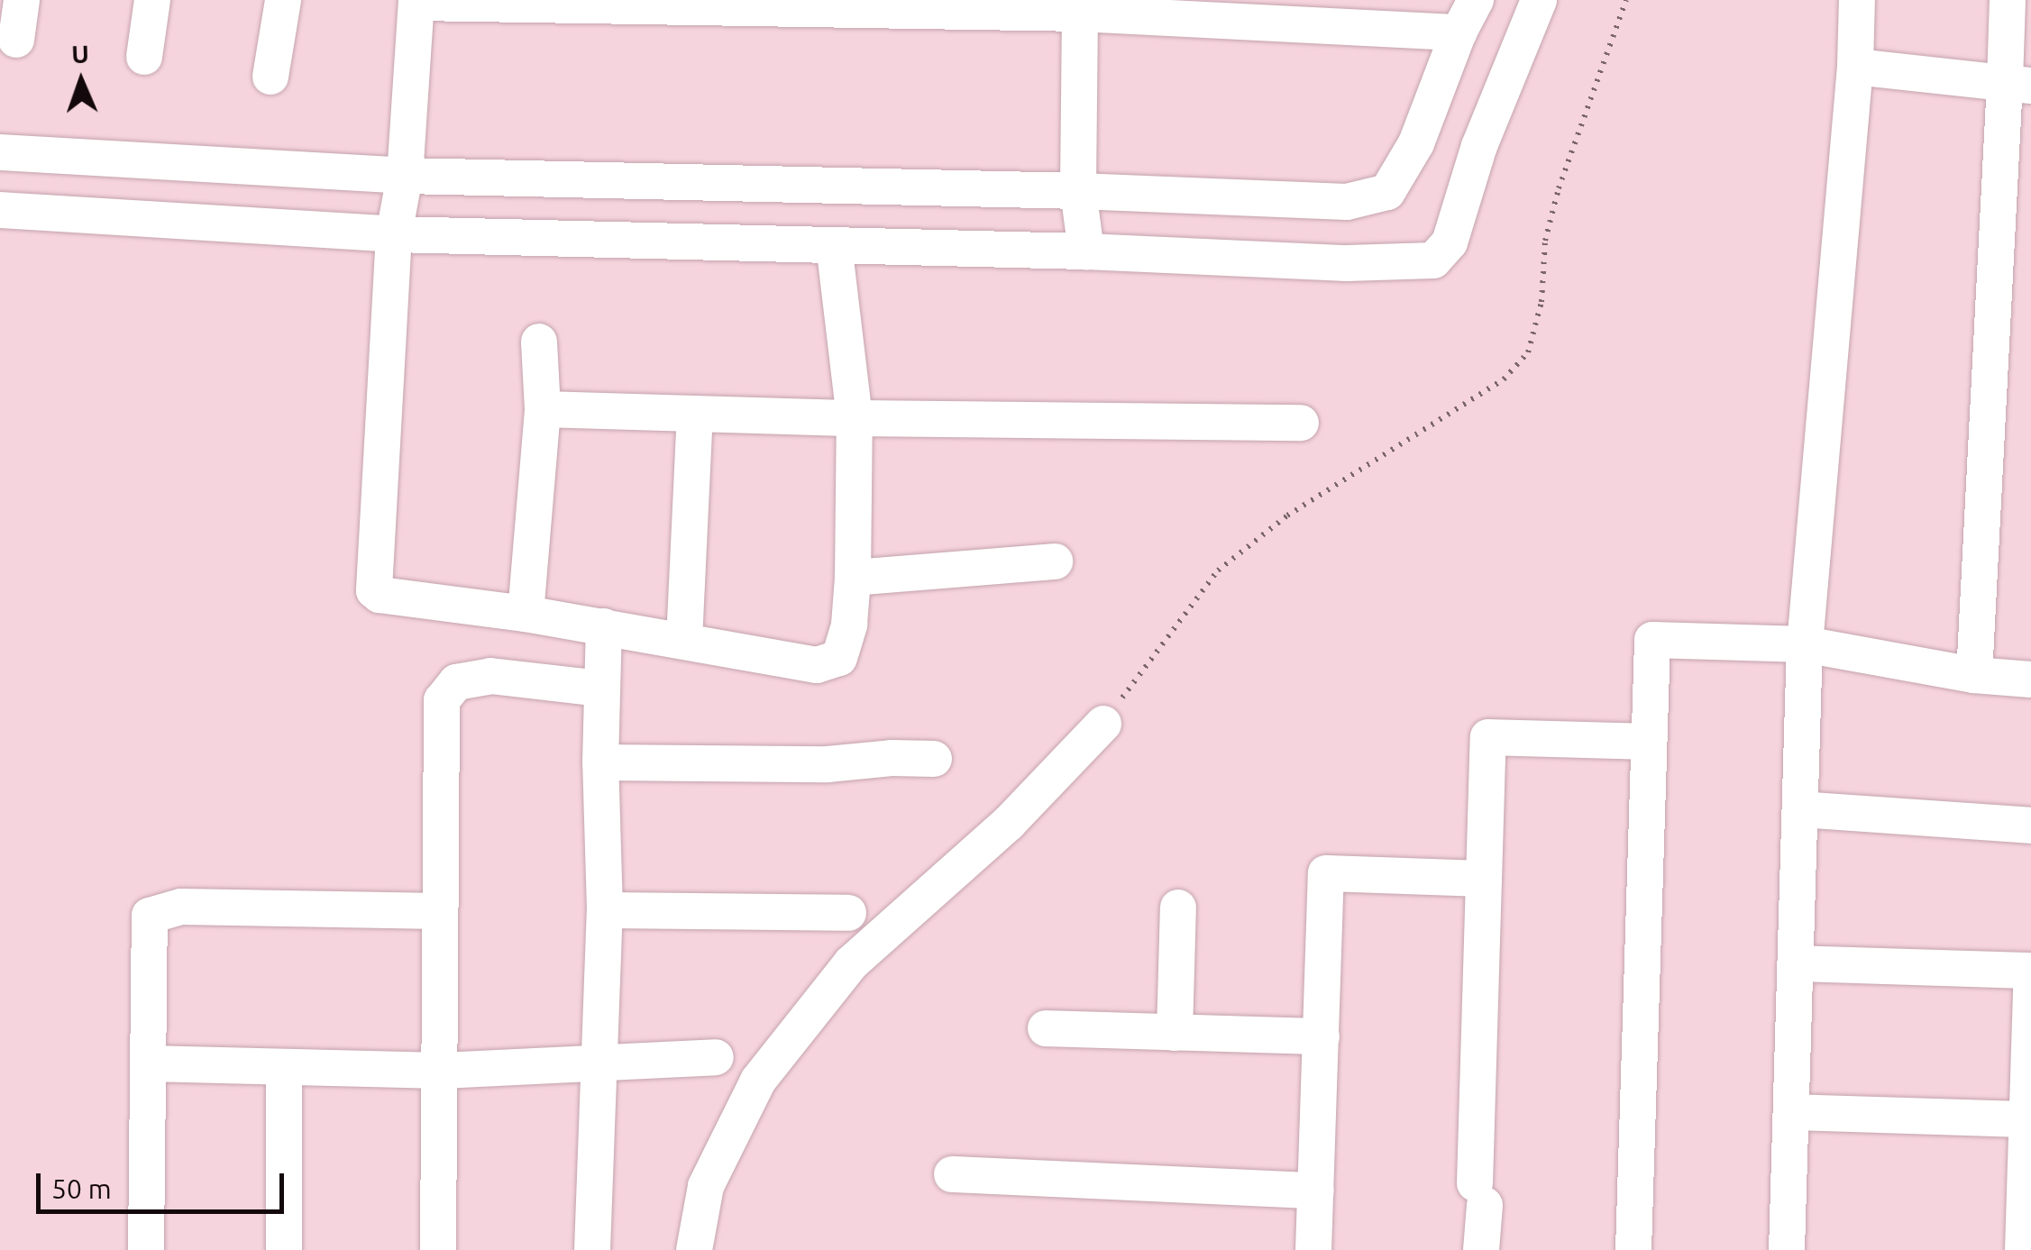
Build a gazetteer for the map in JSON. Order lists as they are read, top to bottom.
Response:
{
  "scale_bar": "50 m",
  "north": "top"
}
